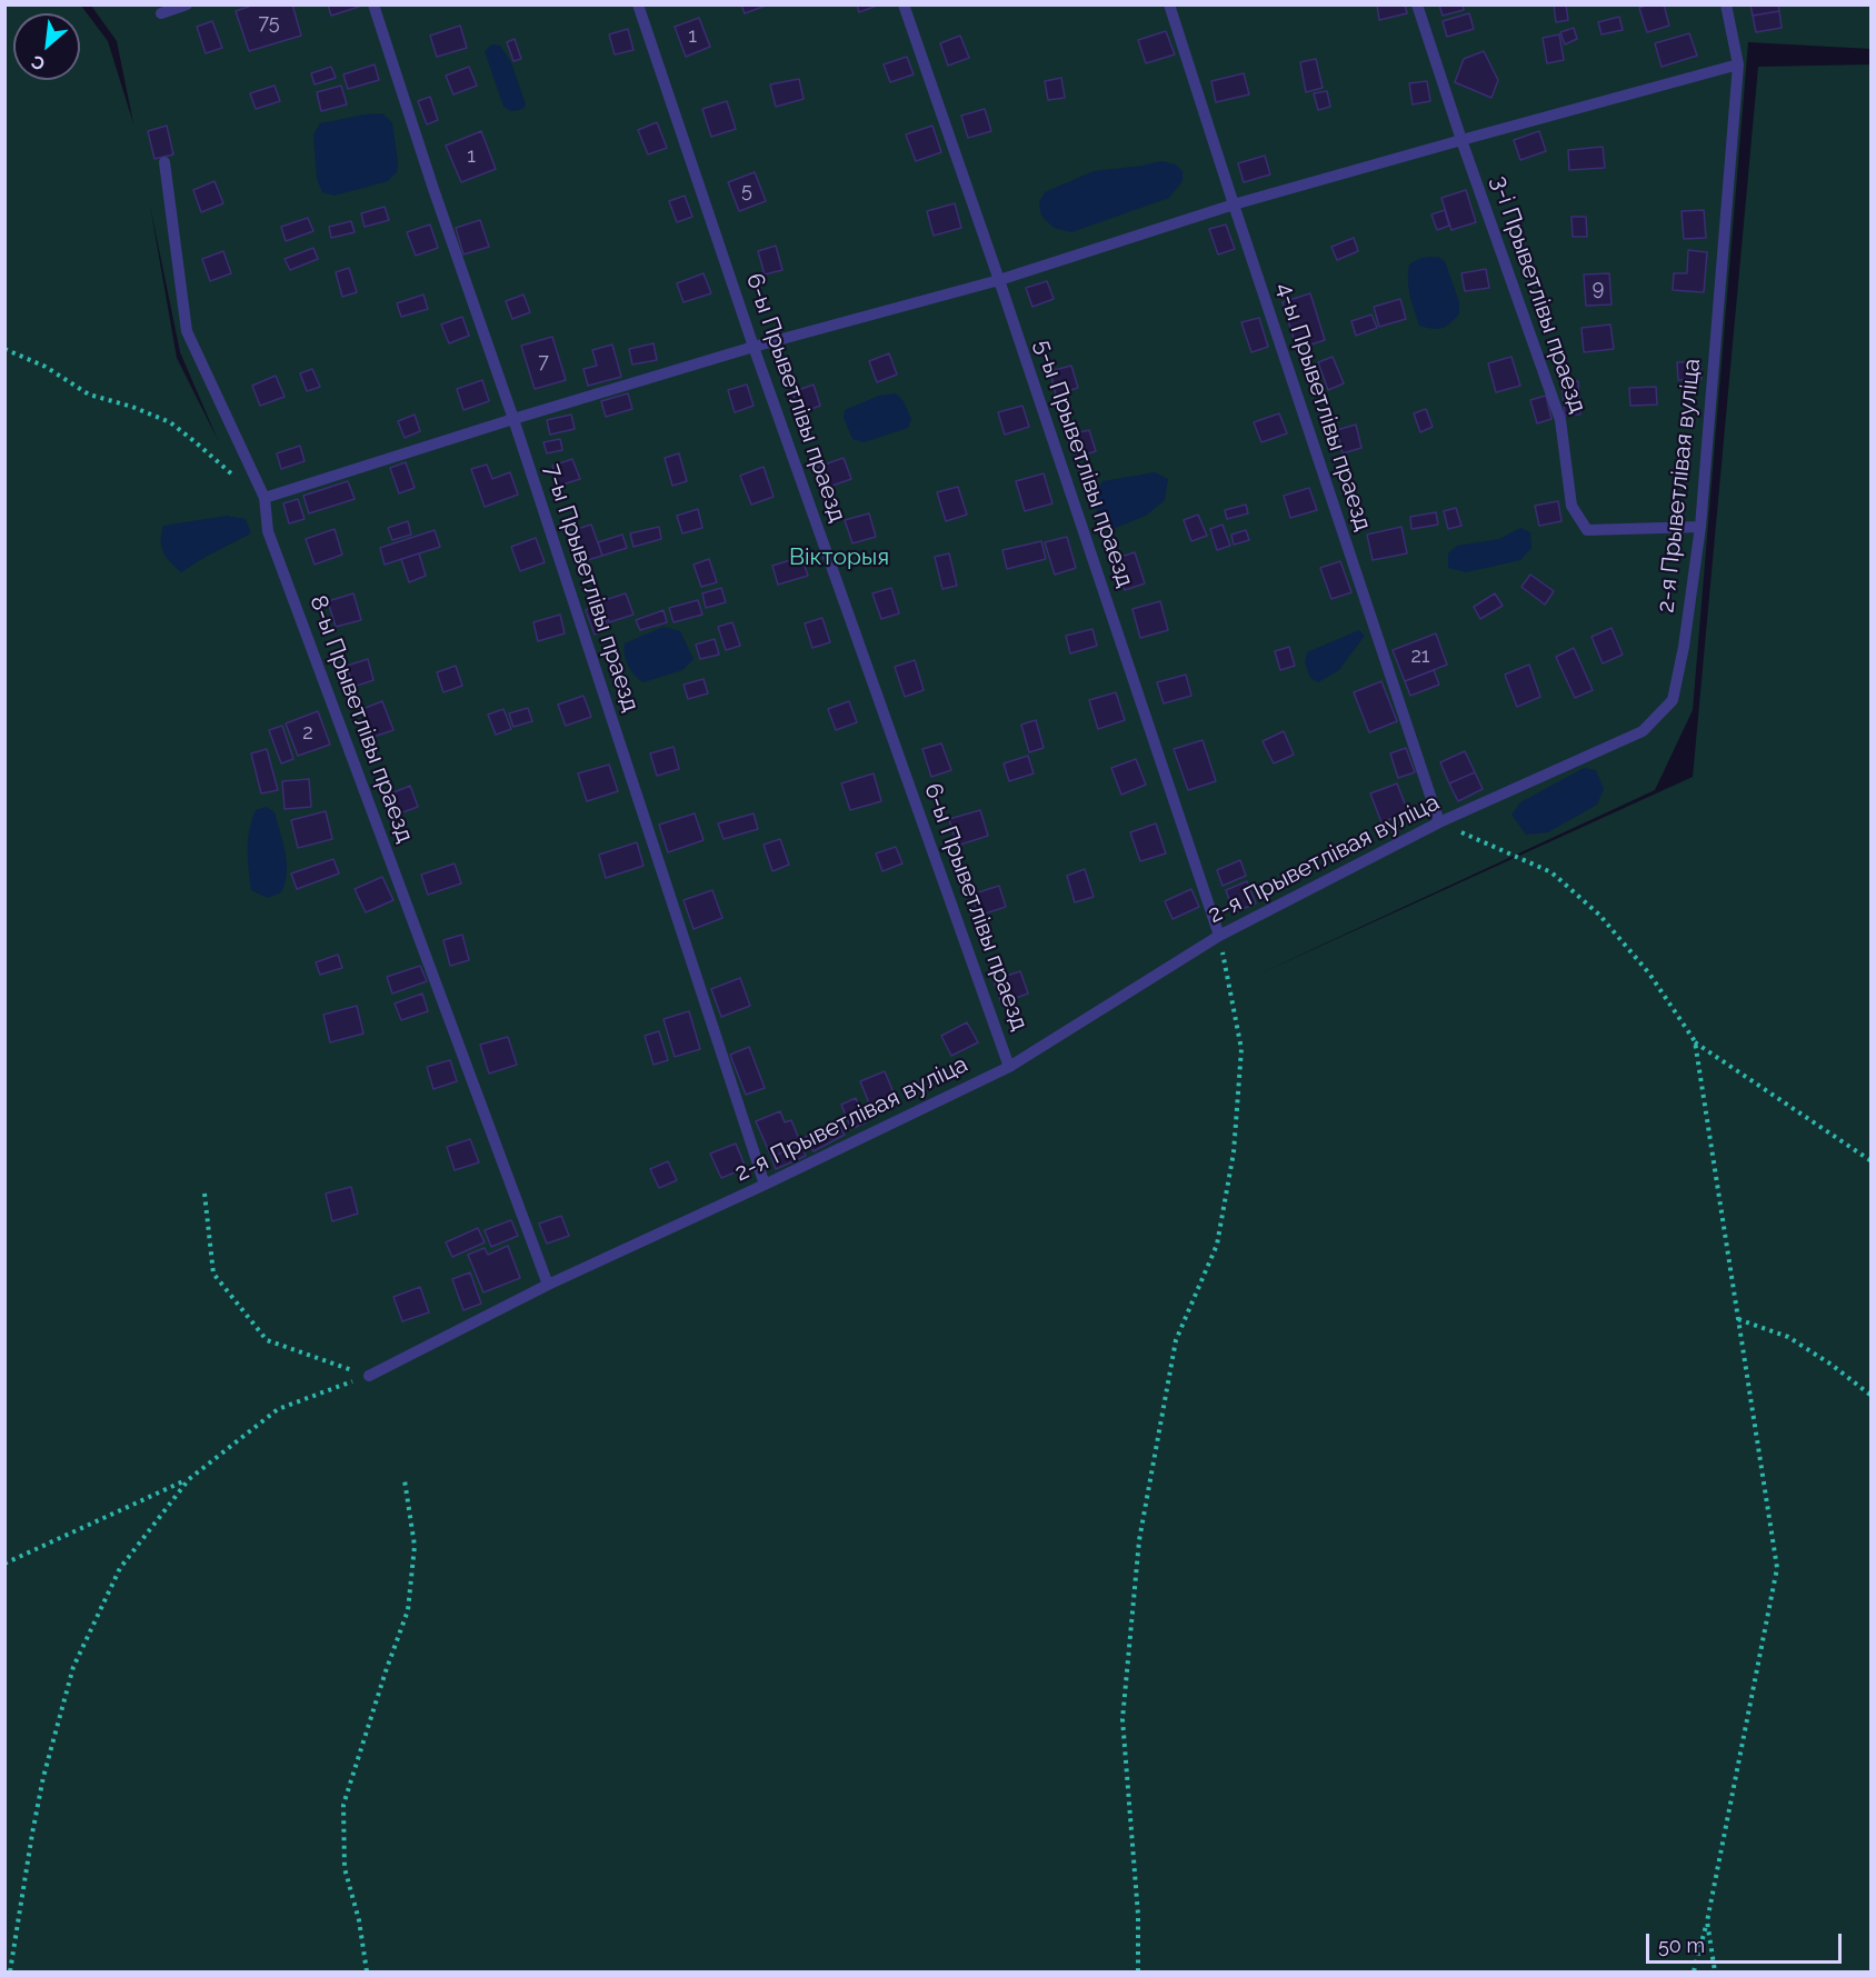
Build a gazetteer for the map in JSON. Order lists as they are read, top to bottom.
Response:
{
  "streets": {
    "lane": [
      "3-і Прыветлівы праезд",
      "6-ы Прыветлівы праезд",
      "4-ы Прыветлівы праезд",
      "5-ы Прыветлівы праезд",
      "2-я Прыветлівая вуліца",
      "7-ы Прыветлівы праезд",
      "8-ы Прыветлівы праезд"
    ]
  },
  "crossings": [
    ["3-і Прыветлівы праезд", "2-я Прыветлівая вуліца"],
    ["6-ы Прыветлівы праезд", "2-я Прыветлівая вуліца"],
    ["4-ы Прыветлівы праезд", "2-я Прыветлівая вуліца"],
    ["5-ы Прыветлівы праезд", "2-я Прыветлівая вуліца"],
    ["2-я Прыветлівая вуліца", "7-ы Прыветлівы праезд"],
    ["2-я Прыветлівая вуліца", "8-ы Прыветлівы праезд"]
  ],
  "parks": ["Вікторыя"],
  "house_numbers": [
    "75",
    "1",
    "1",
    "5",
    "9",
    "7",
    "21",
    "2"
  ],
  "scale_bar": "50 m",
  "north": "bottom left"
}
